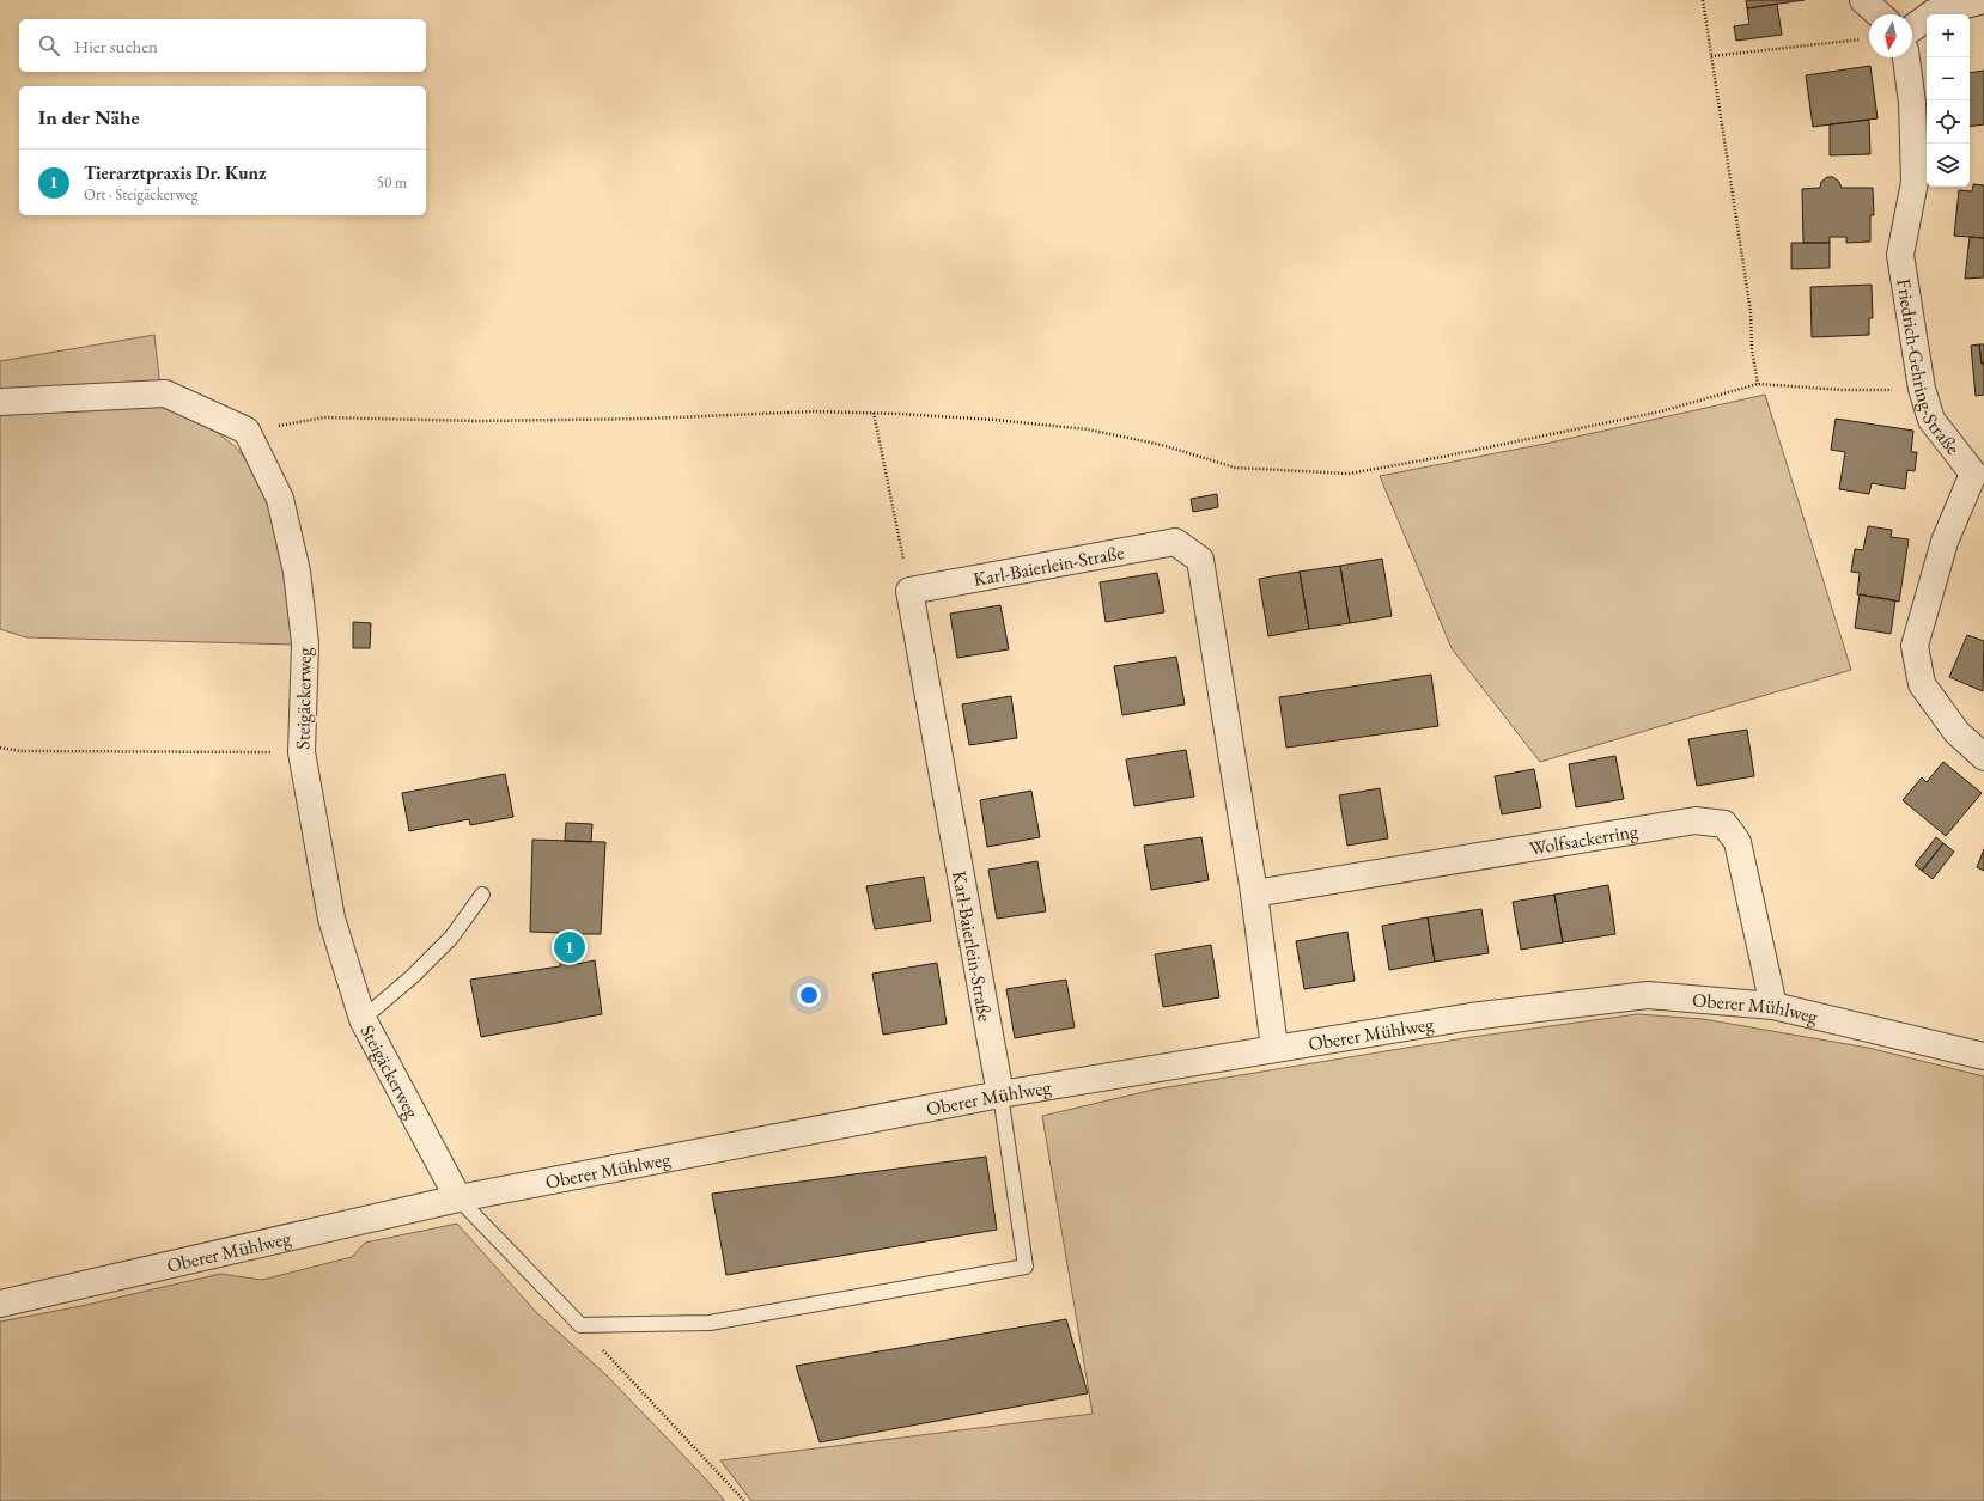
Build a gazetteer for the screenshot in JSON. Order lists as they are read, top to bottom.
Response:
{
  "streets": {
    "street": [
      "Friedrich-Gehring-Straße",
      "Karl-Baierlein-Straße",
      "Steigäckerweg",
      "Wolfsackerring",
      "Oberer Mühlweg"
    ]
  },
  "crossings": [
    ["Karl-Baierlein-Straße", "Wolfsackerring"],
    ["Karl-Baierlein-Straße", "Oberer Mühlweg"],
    ["Steigäckerweg", "Oberer Mühlweg"],
    ["Wolfsackerring", "Oberer Mühlweg"]
  ],
  "north": "bottom",
  "page": {
    "map_buttons": ["+", "−"],
    "search": "Hier suchen",
    "heading": "In der Nähe",
    "list": [
      {
        "mark": "1",
        "name": "Tierarztpraxis Dr. Kunz",
        "note": "Ort · Steigäckerweg",
        "value": "50 m"
      }
    ],
    "pins": "1"
  }
}
